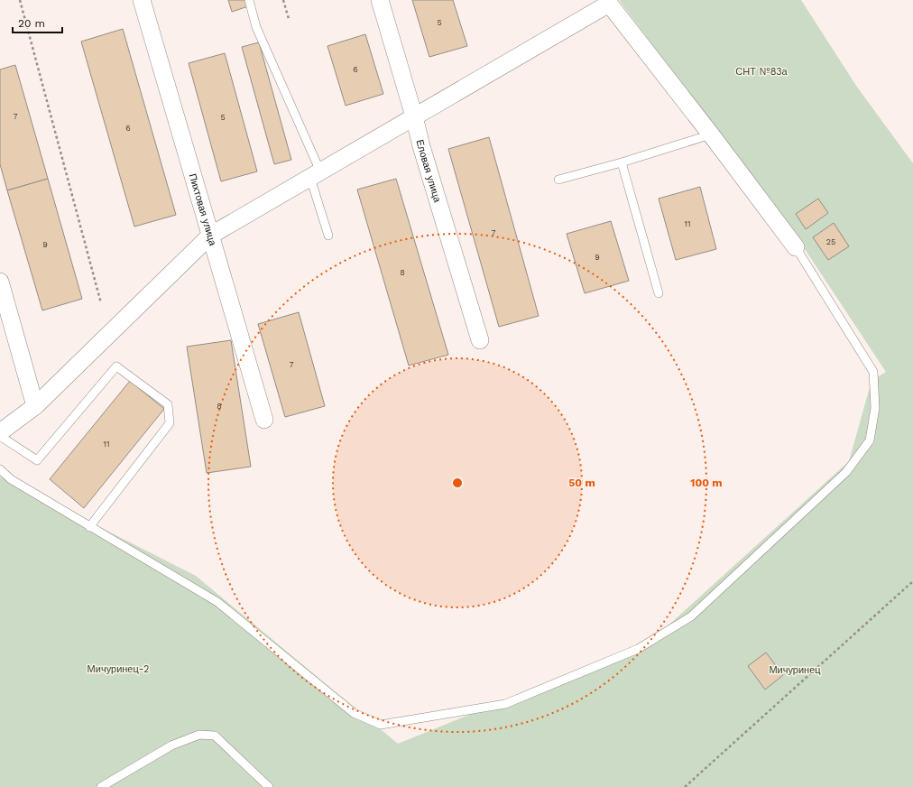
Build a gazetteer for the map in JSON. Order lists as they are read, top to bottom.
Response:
{
  "streets": {
    "street": ["Еловая улица", "Пихтовая улица"]
  },
  "parks": ["СНТ №83а", "Мичуринец-2", "Мичуринец"],
  "house_numbers": [
    "5",
    "6",
    "7",
    "5",
    "6",
    "11",
    "7",
    "25",
    "9",
    "9",
    "8",
    "7",
    "8",
    "11"
  ],
  "scale_bar": "20 m",
  "rings": ["50 m", "100 m"]
}
